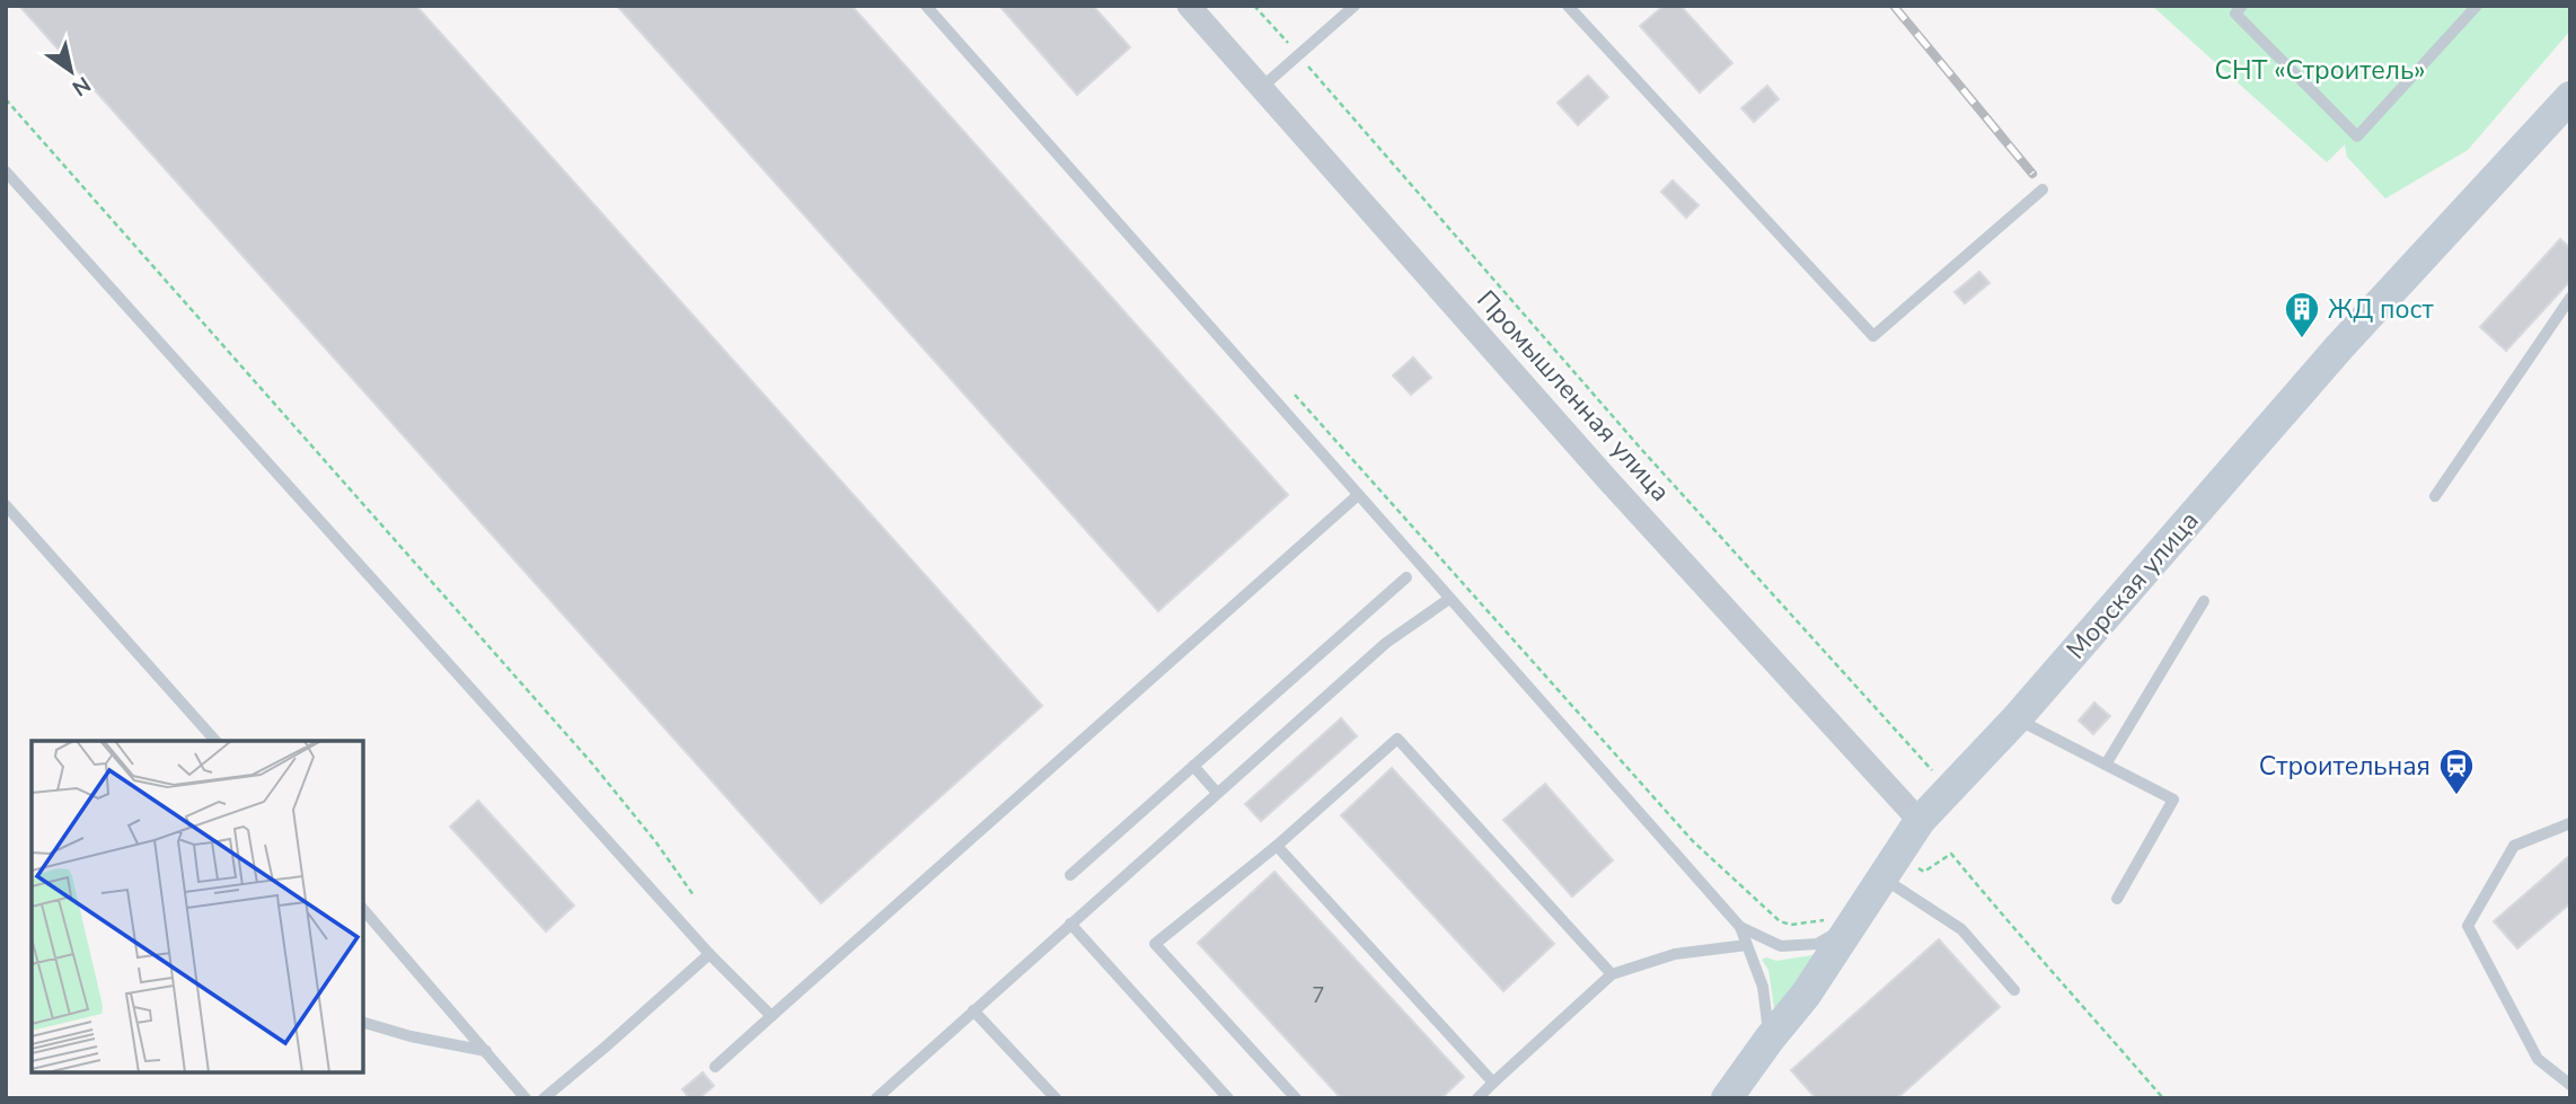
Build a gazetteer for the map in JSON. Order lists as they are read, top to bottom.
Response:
{
  "streets": {
    "street": ["Промышленная улица", "Морская улица"]
  },
  "crossings": [
    ["Промышленная улица", "Морская улица"]
  ],
  "parks": ["СНТ «Строитель»"],
  "places": {
    "building": ["ЖД пост"],
    "station": ["Строительная"]
  },
  "house_numbers": ["7"],
  "north": "bottom right"
}
